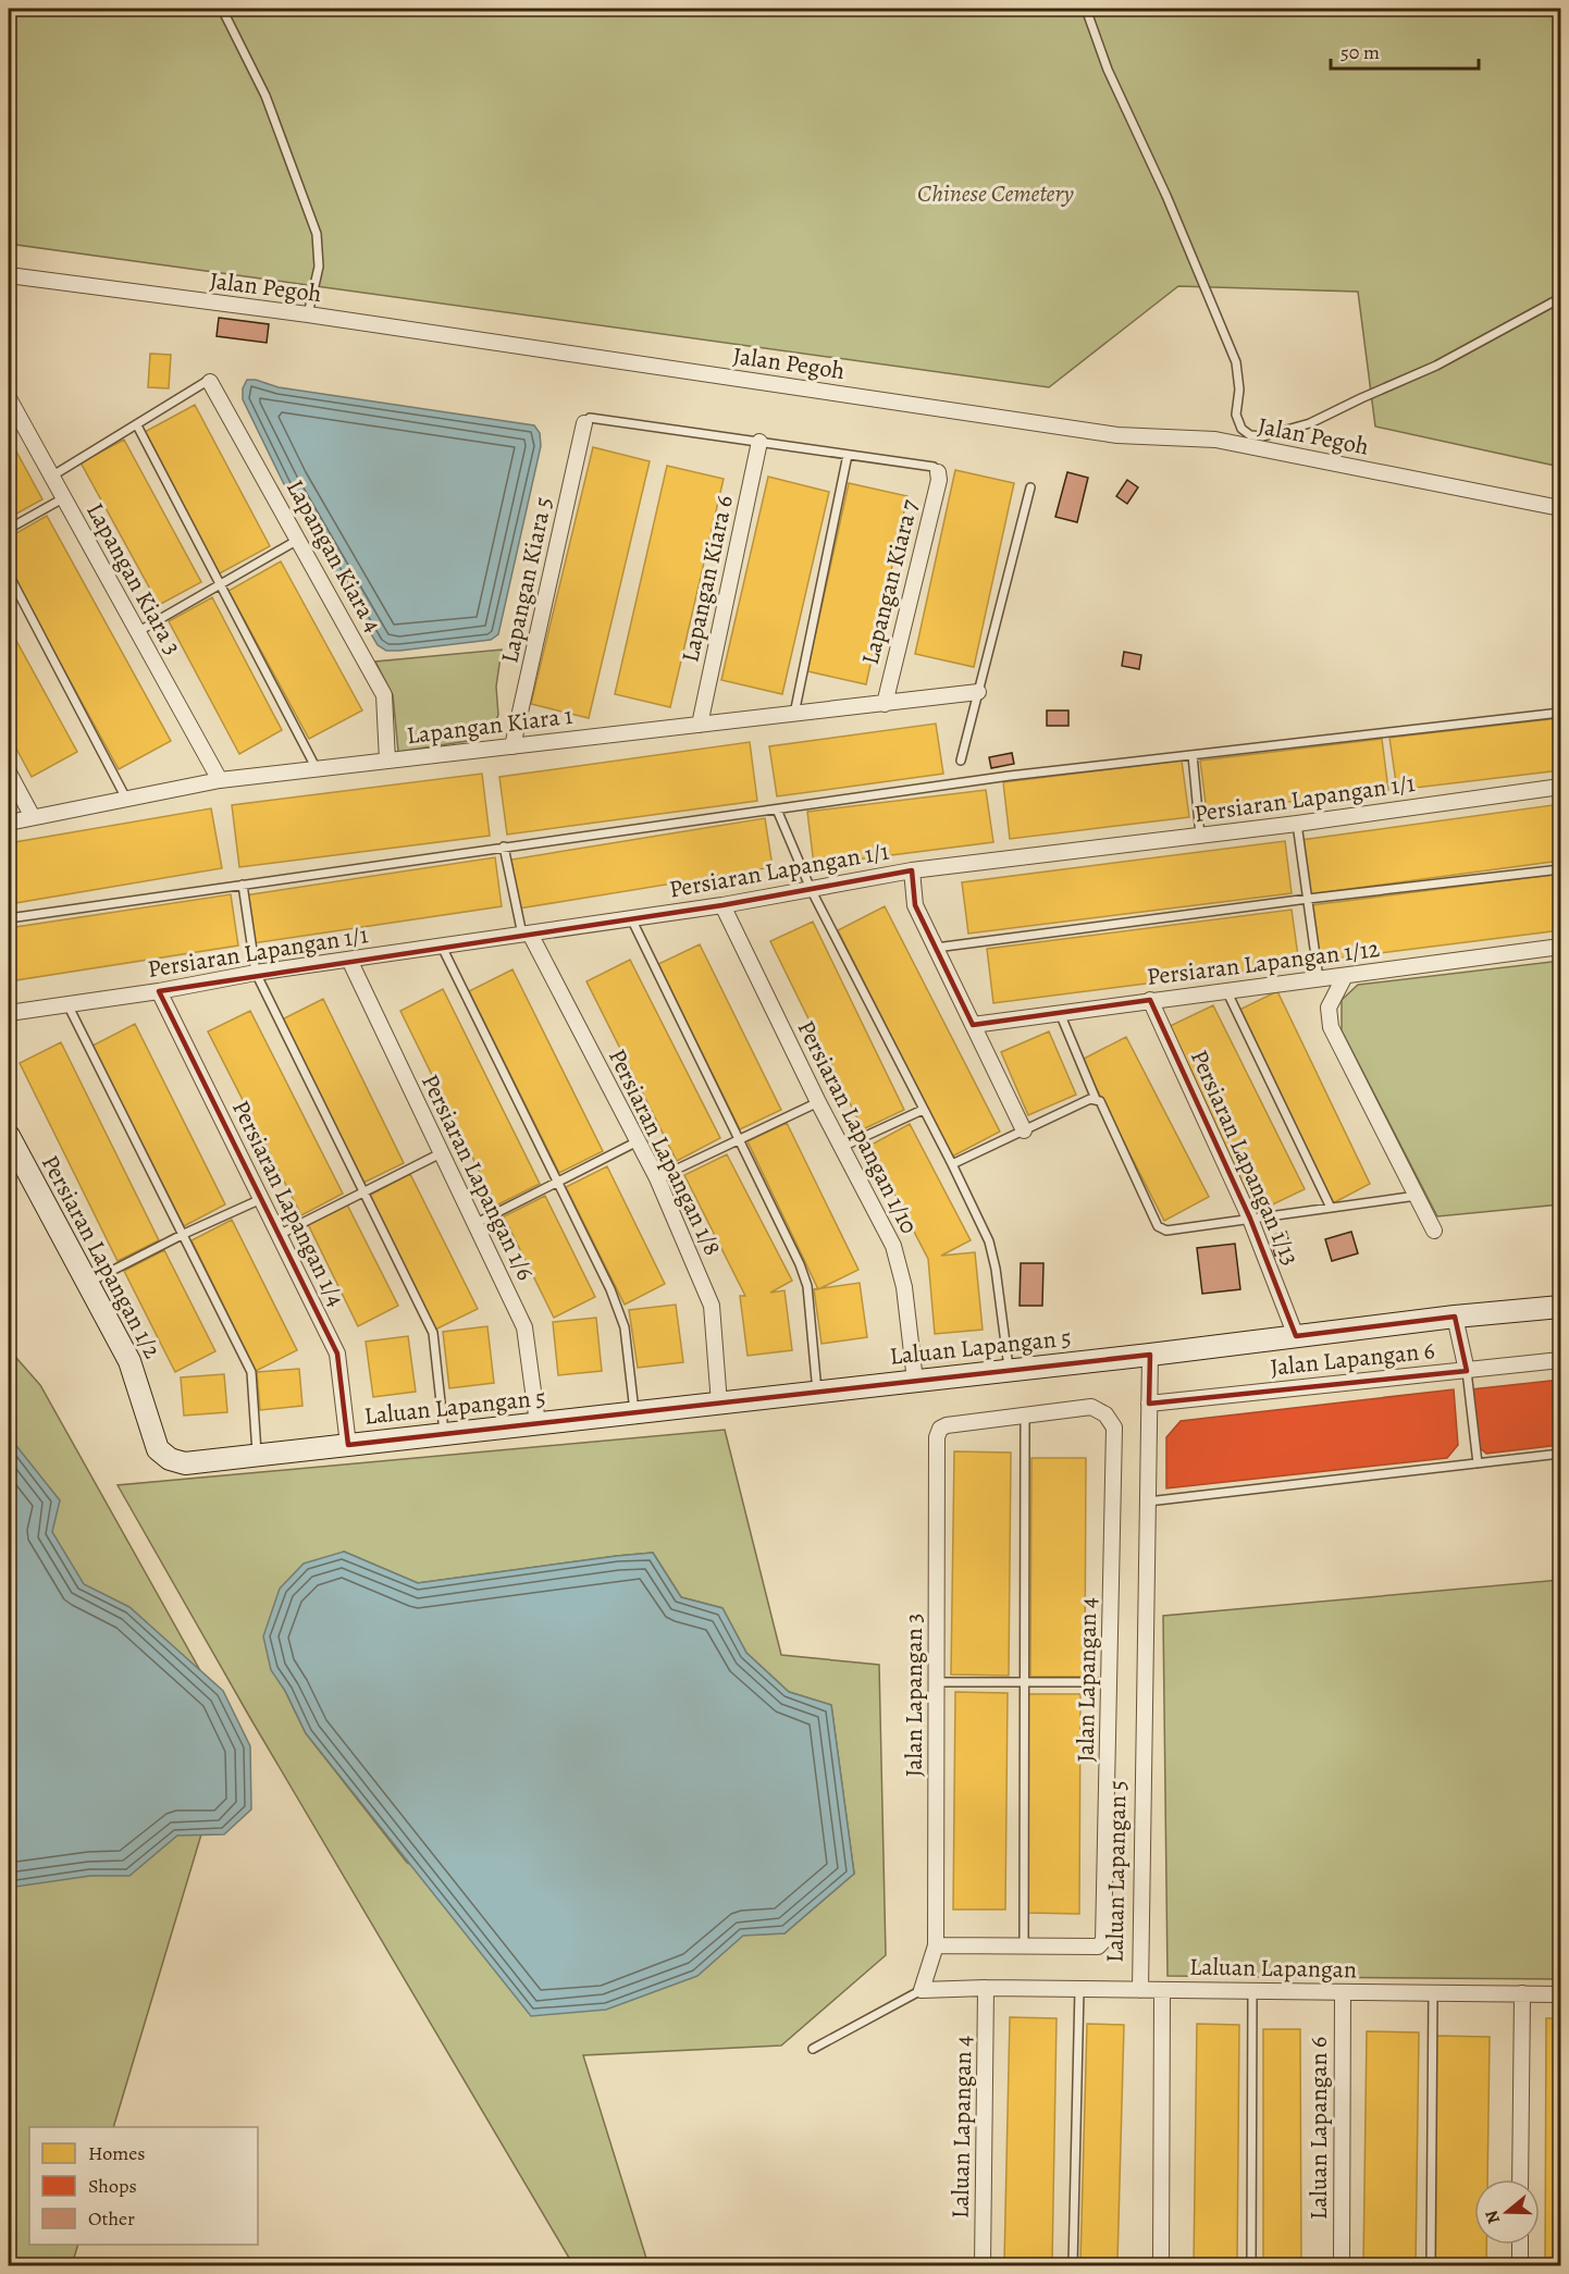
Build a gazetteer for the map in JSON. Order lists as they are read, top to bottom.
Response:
{
  "streets": {
    "street": [
      "Jalan Pegoh",
      "Lapangan Kiara 4",
      "Lapangan Kiara 3",
      "Lapangan Kiara 6",
      "Lapangan Kiara 5",
      "Lapangan Kiara 7",
      "Lapangan Kiara 1",
      "Persiaran Lapangan 1/1",
      "Persiaran Lapangan 1/12",
      "Persiaran Lapangan 1/10",
      "Persiaran Lapangan 1/8",
      "Persiaran Lapangan 1/13",
      "Persiaran Lapangan 1/6",
      "Persiaran Lapangan 1/4",
      "Persiaran Lapangan 1/2",
      "Laluan Lapangan 5",
      "Jalan Lapangan 6",
      "Jalan Lapangan 4",
      "Jalan Lapangan 3",
      "Laluan Lapangan",
      "Laluan Lapangan 4",
      "Laluan Lapangan 6"
    ]
  },
  "crossings": [
    ["Lapangan Kiara 4", "Lapangan Kiara 1"],
    ["Lapangan Kiara 3", "Lapangan Kiara 1"],
    ["Lapangan Kiara 6", "Lapangan Kiara 1"],
    ["Lapangan Kiara 5", "Lapangan Kiara 1"],
    ["Lapangan Kiara 7", "Lapangan Kiara 1"],
    ["Persiaran Lapangan 1/1", "Persiaran Lapangan 1/10"],
    ["Persiaran Lapangan 1/1", "Persiaran Lapangan 1/8"],
    ["Persiaran Lapangan 1/1", "Persiaran Lapangan 1/6"],
    ["Persiaran Lapangan 1/1", "Persiaran Lapangan 1/4"],
    ["Persiaran Lapangan 1/12", "Persiaran Lapangan 1/13"],
    ["Persiaran Lapangan 1/10", "Laluan Lapangan 5"],
    ["Persiaran Lapangan 1/8", "Laluan Lapangan 5"],
    ["Persiaran Lapangan 1/6", "Laluan Lapangan 5"],
    ["Persiaran Lapangan 1/4", "Laluan Lapangan 5"],
    ["Persiaran Lapangan 1/2", "Laluan Lapangan 5"],
    ["Laluan Lapangan 5", "Jalan Lapangan 6"],
    ["Laluan Lapangan 5", "Laluan Lapangan"],
    ["Jalan Lapangan 4", "Jalan Lapangan 3"],
    ["Jalan Lapangan 3", "Laluan Lapangan"],
    ["Laluan Lapangan", "Laluan Lapangan 4"],
    ["Laluan Lapangan", "Laluan Lapangan 6"]
  ],
  "parks": ["Chinese Cemetery"],
  "legend": ["Homes", "Shops", "Other"],
  "scale_bar": "50 m",
  "north": "left"
}
